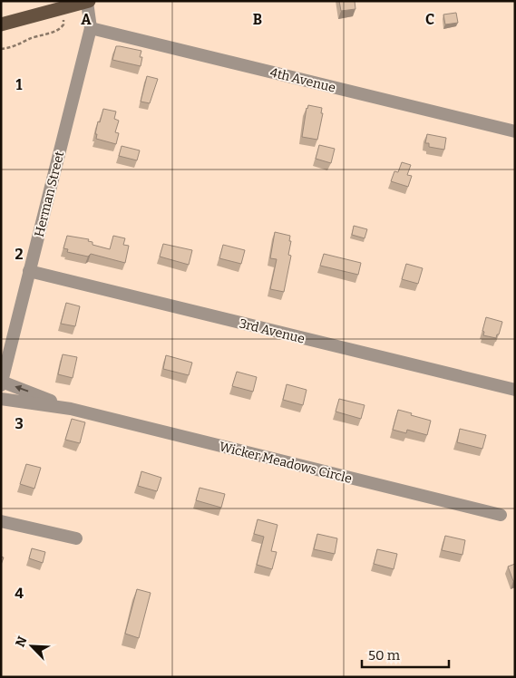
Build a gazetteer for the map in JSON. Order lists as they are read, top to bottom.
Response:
{
  "streets": {
    "street": [
      "4th Avenue",
      "Herman Street",
      "3rd Avenue",
      "Wicker Meadows Circle"
    ]
  },
  "crossings": [
    ["4th Avenue", "Herman Street"],
    ["Herman Street", "3rd Avenue"],
    ["Herman Street", "Wicker Meadows Circle"]
  ],
  "scale_bar": "50 m",
  "north": "top left",
  "grid": {
    "columns": ["A", "B", "C"],
    "rows": [
      "1",
      "2",
      "3",
      "4"
    ]
  }
}
